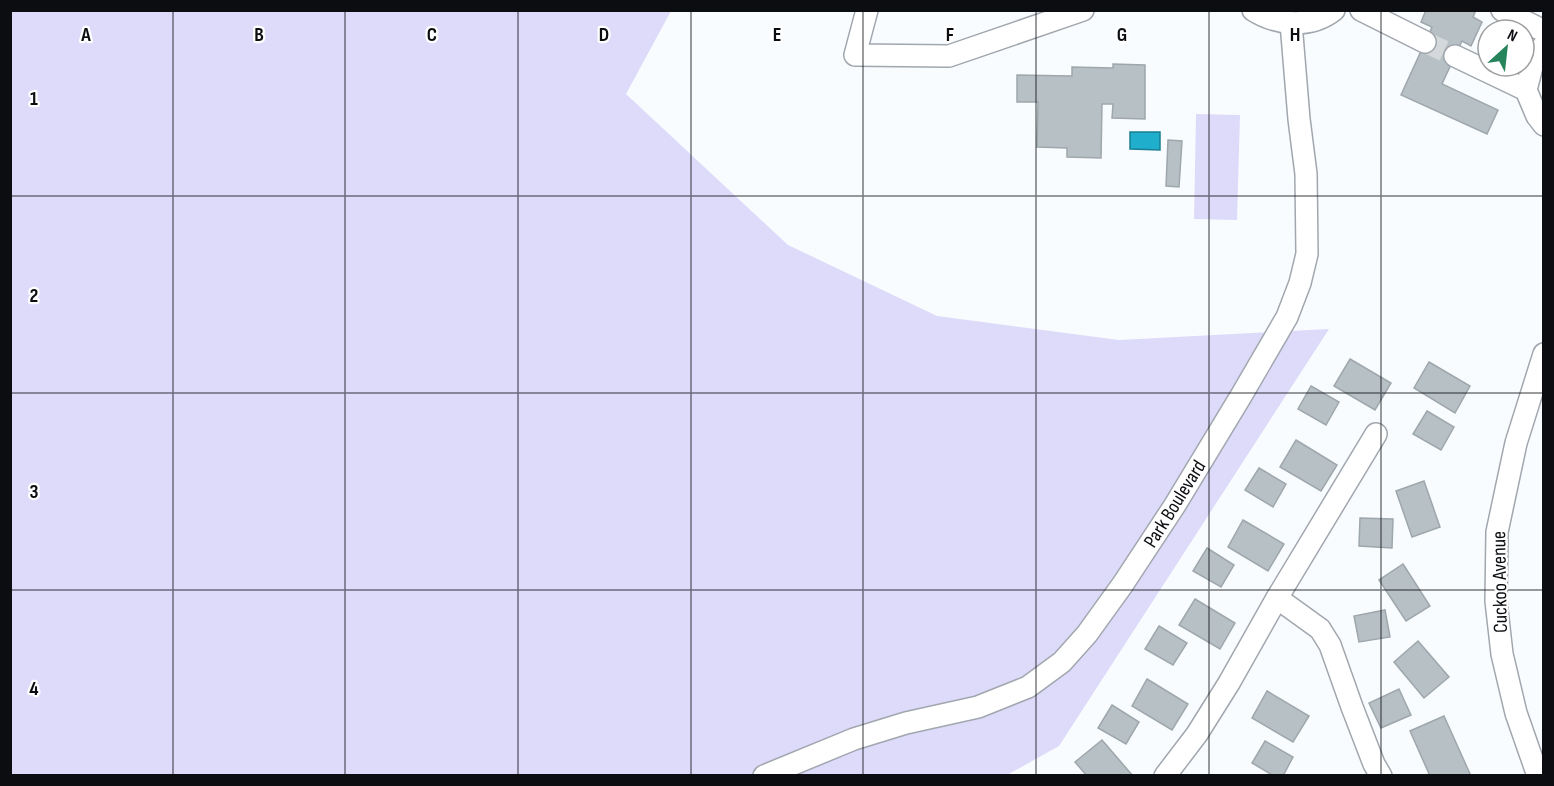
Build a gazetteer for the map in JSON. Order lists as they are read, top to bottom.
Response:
{
  "streets": {
    "street": ["Park Boulevard", "Cuckoo Avenue"]
  },
  "north": "top right",
  "grid": {
    "columns": [
      "A",
      "B",
      "C",
      "D",
      "E",
      "F",
      "G",
      "H"
    ],
    "rows": [
      "1",
      "2",
      "3",
      "4"
    ]
  }
}
